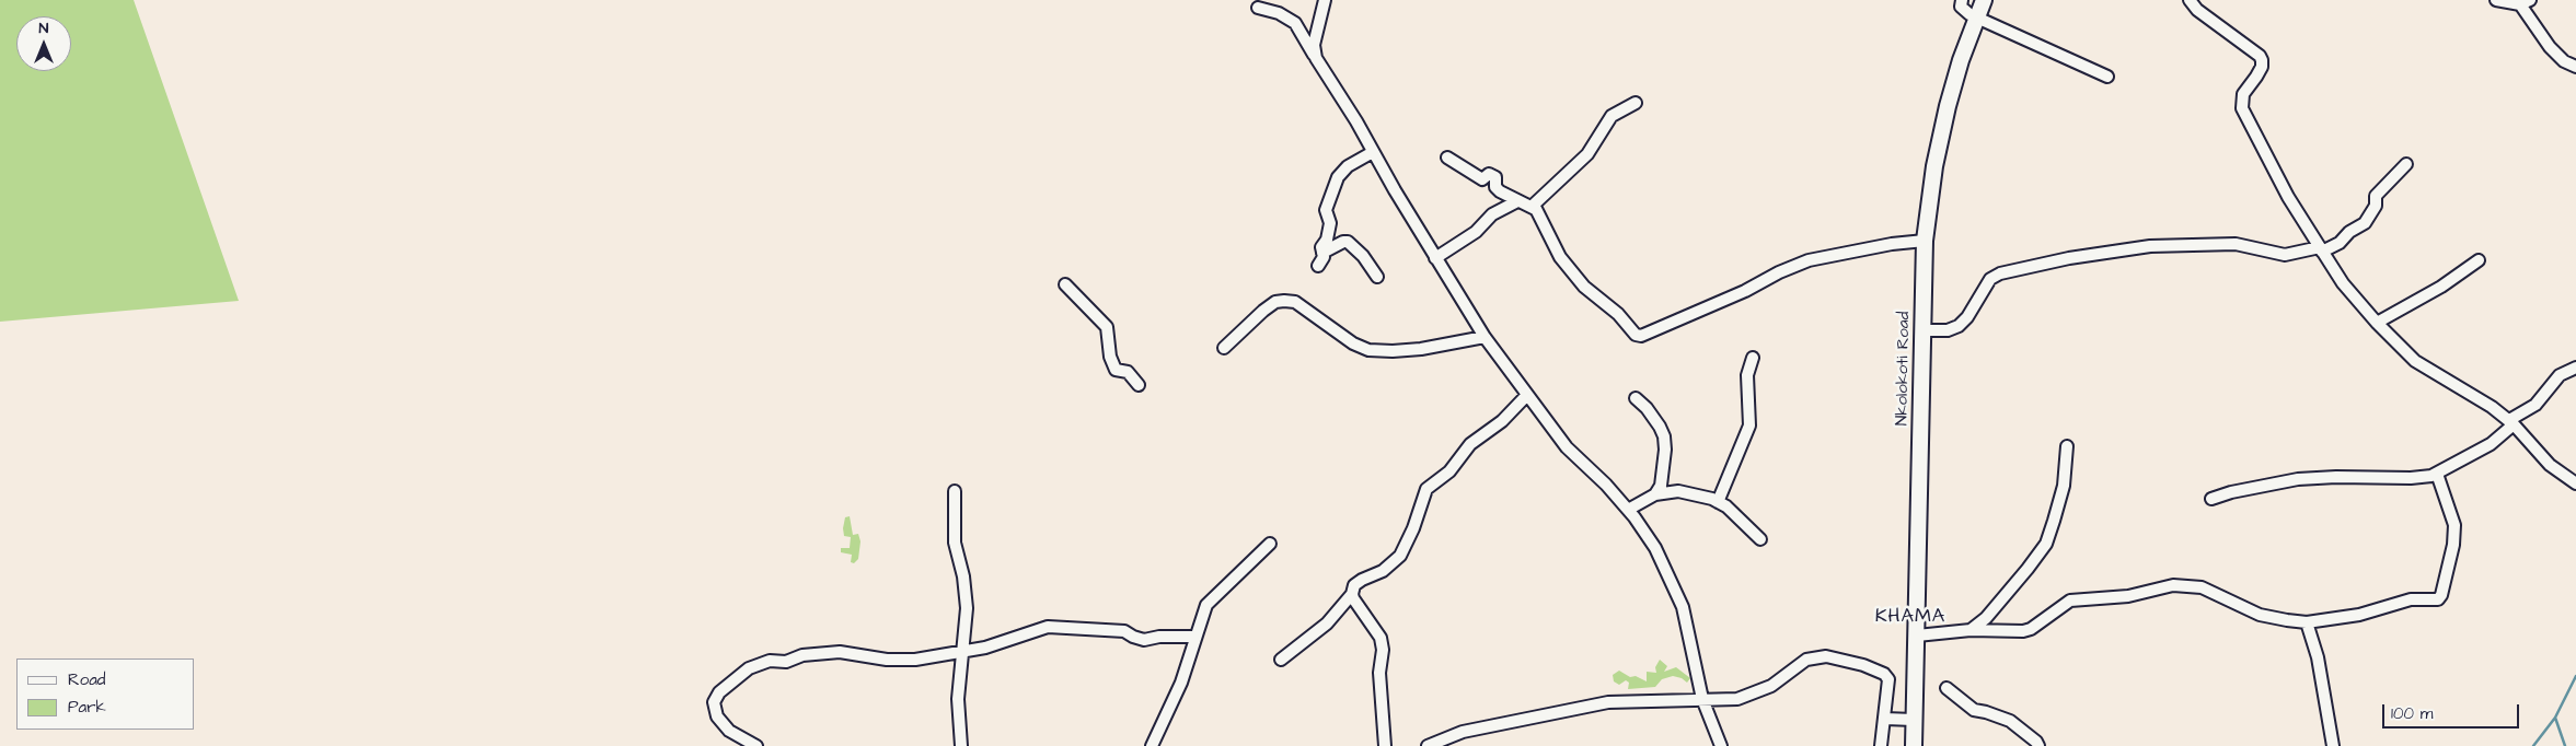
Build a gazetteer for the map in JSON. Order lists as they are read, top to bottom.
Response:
{
  "streets": {
    "main road": ["Nkolokoti Road"]
  },
  "districts": ["KHAMA"],
  "legend": ["Road", "Park"],
  "scale_bar": "100 m",
  "north": "top"
}
